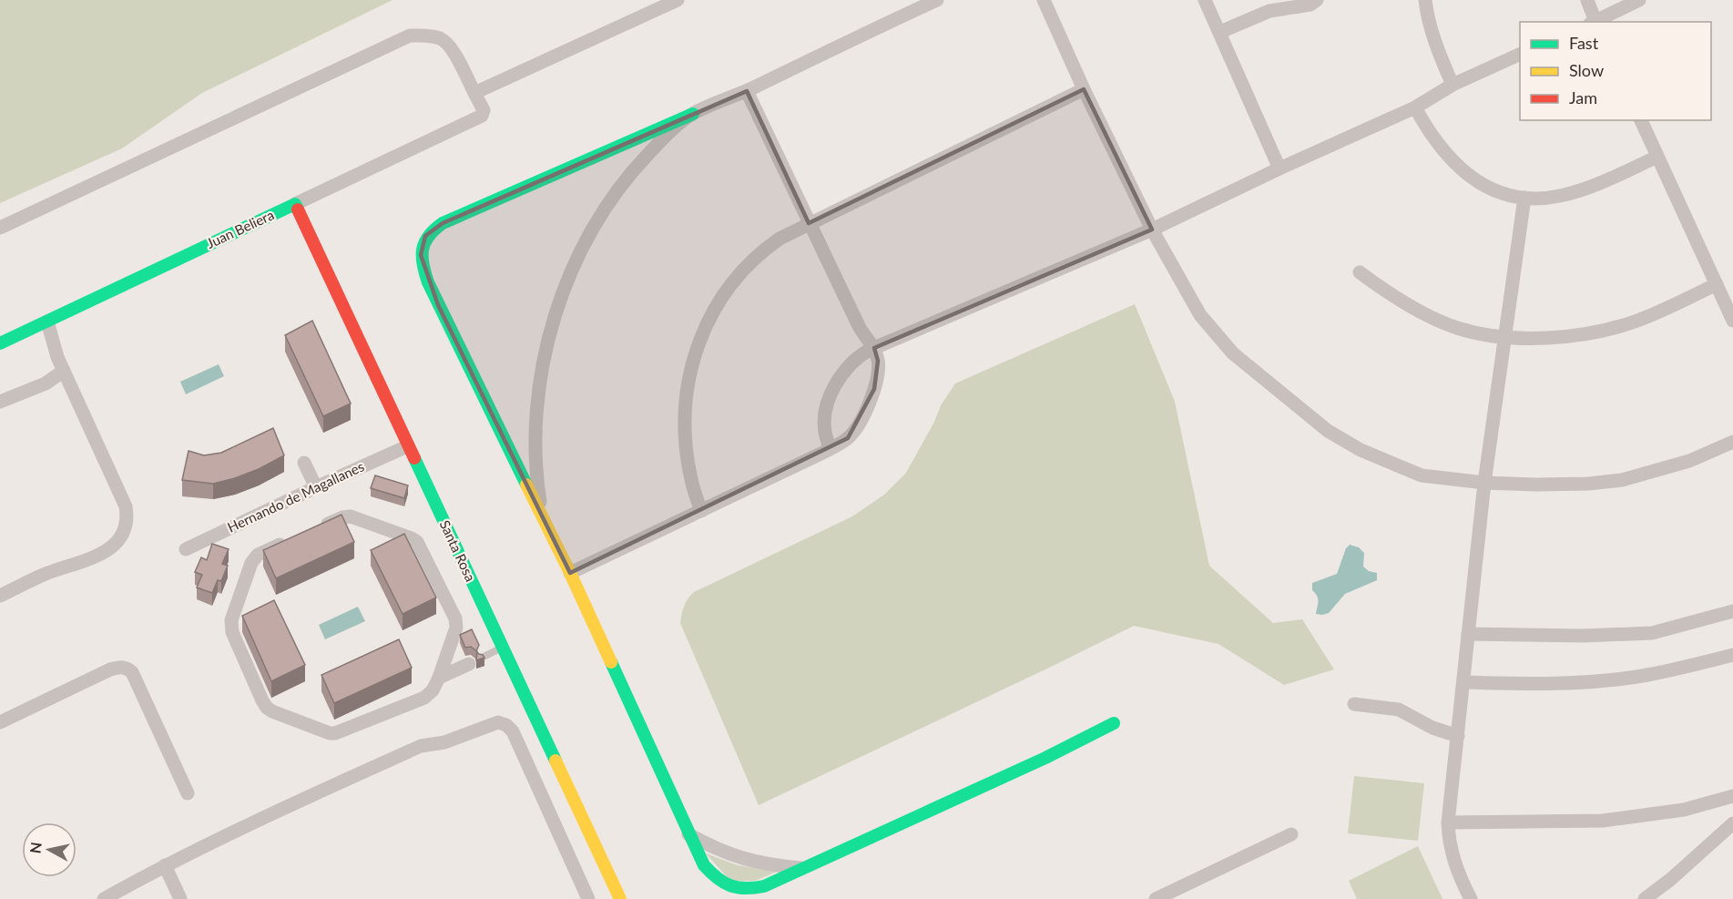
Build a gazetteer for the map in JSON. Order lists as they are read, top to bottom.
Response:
{
  "streets": {
    "street": ["Juan Beliera", "Hernando de Magallanes", "Santa Rosa"]
  },
  "crossings": [
    ["Juan Beliera", "Santa Rosa"],
    ["Hernando de Magallanes", "Santa Rosa"]
  ],
  "legend": ["Fast", "Slow", "Jam"],
  "north": "left"
}
